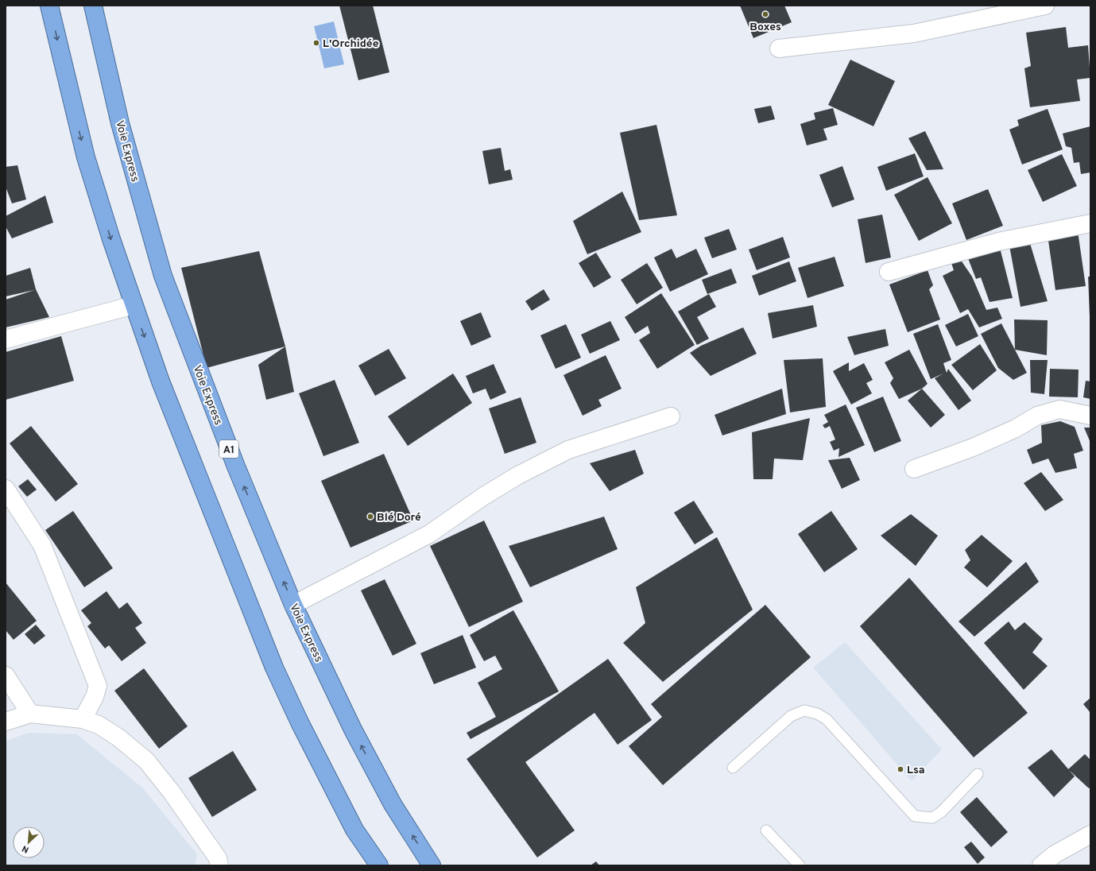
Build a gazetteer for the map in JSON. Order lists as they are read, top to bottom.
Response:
{
  "streets": {
    "highway": ["Voie Express", "A1"]
  },
  "places": [
    "Boxes",
    "L'Orchidée",
    "Blé Doré",
    "Lsa"
  ],
  "north": "bottom left"
}
